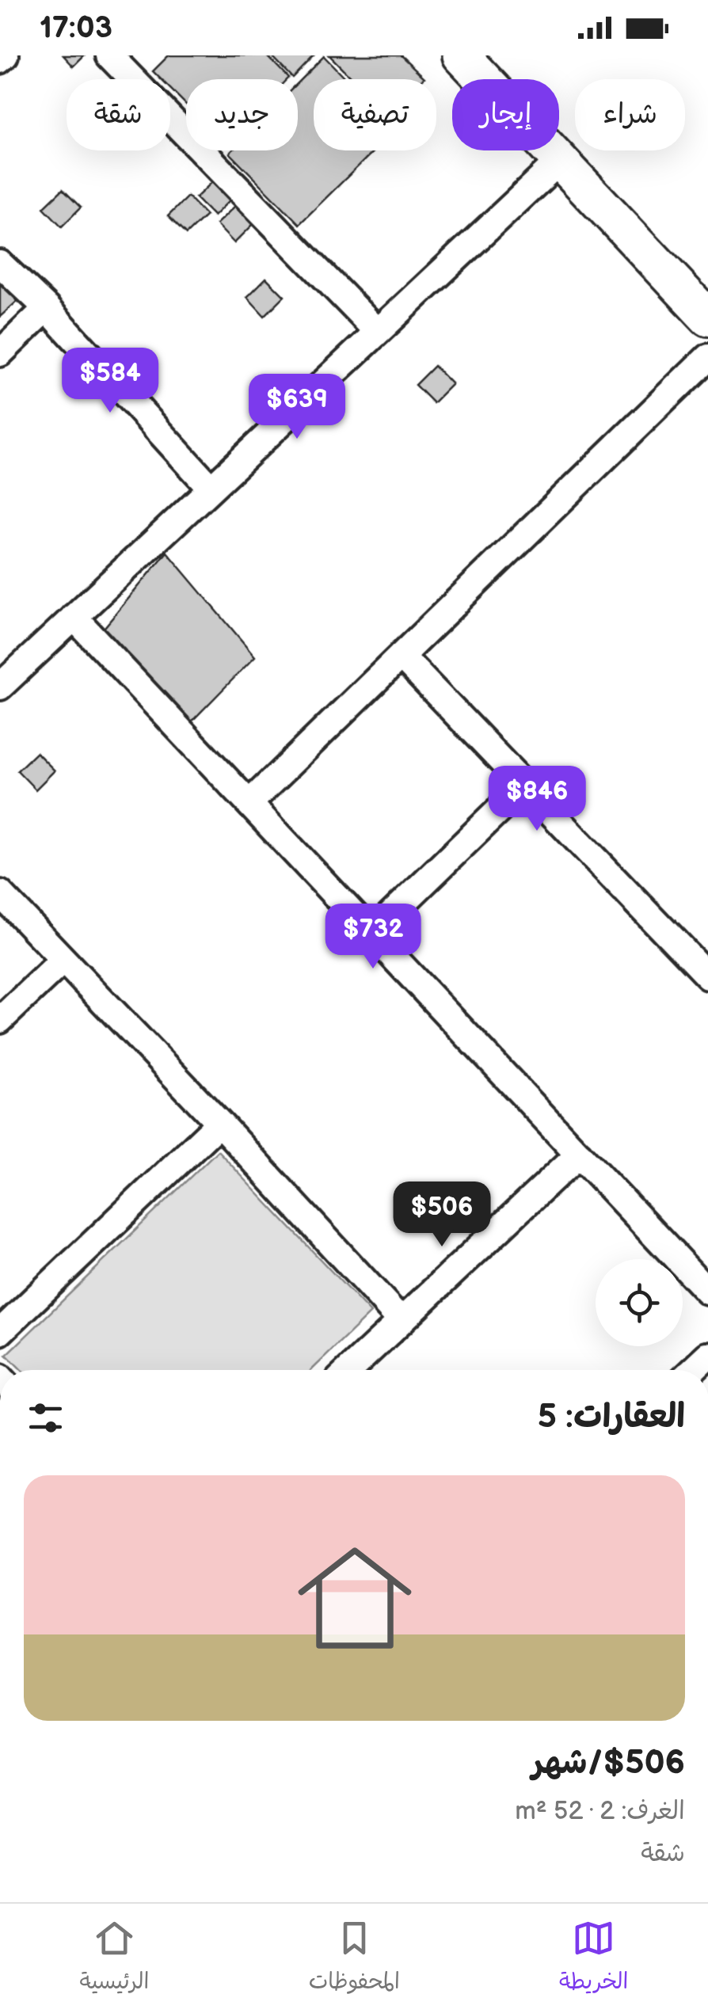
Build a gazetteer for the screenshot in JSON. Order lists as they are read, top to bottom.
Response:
{
  "page": {
    "status": "17:03",
    "chip": [
      "شراء",
      "إيجار",
      "تصفية",
      "جديد",
      "شقة"
    ],
    "price": [
      "$584",
      "$639",
      "$846",
      "$732",
      "$506"
    ],
    "heading": "العقارات: 5",
    "list": [
      {
        "name": "$506/شهر",
        "note": "الغرف: 2 · 52 m² · شقة"
      }
    ],
    "tabs": ["الخريطة", "المحفوظات", "الرئيسية"]
  }
}
